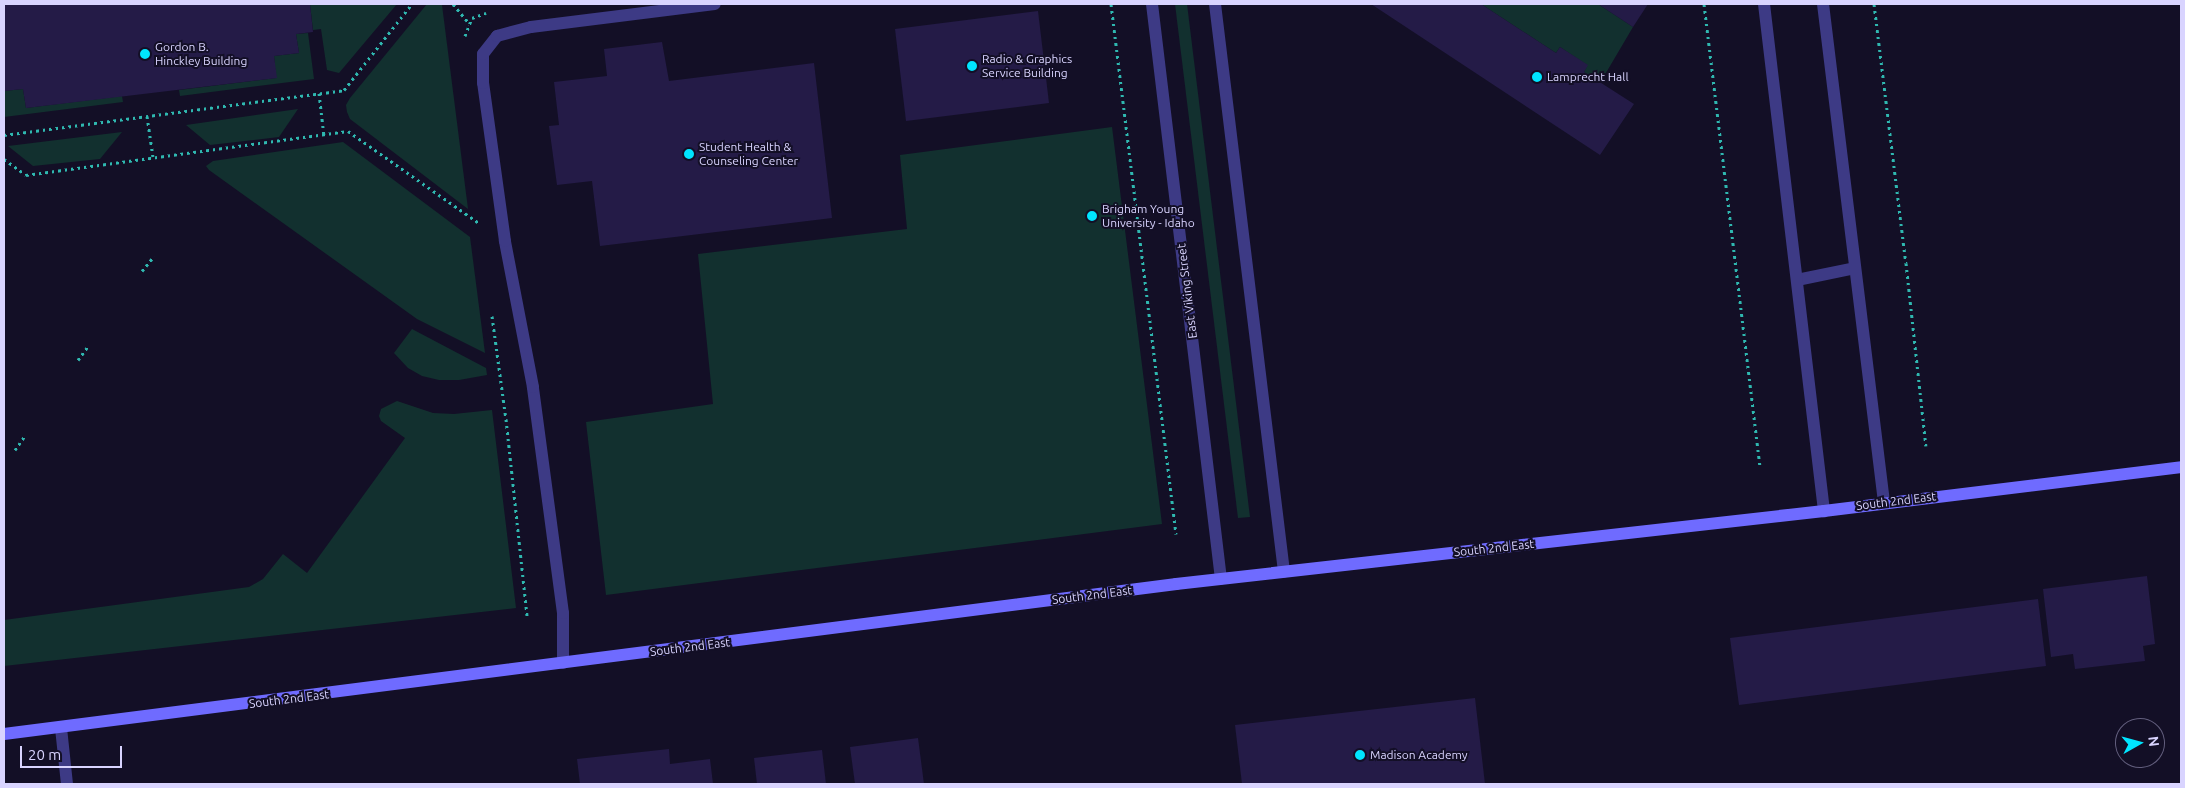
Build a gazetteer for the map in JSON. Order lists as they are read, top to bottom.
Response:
{
  "streets": {
    "main road": ["South 2nd East"],
    "street": ["East Viking Street"]
  },
  "crossings": [
    ["East Viking Street", "South 2nd East"]
  ],
  "places": [
    "Gordon B. Hinckley Building",
    "Radio & Graphics Service Building",
    "Lamprecht Hall",
    "Student Health & Counseling Center",
    "Brigham Young University - Idaho",
    "Madison Academy"
  ],
  "scale_bar": "20 m",
  "north": "right"
}
